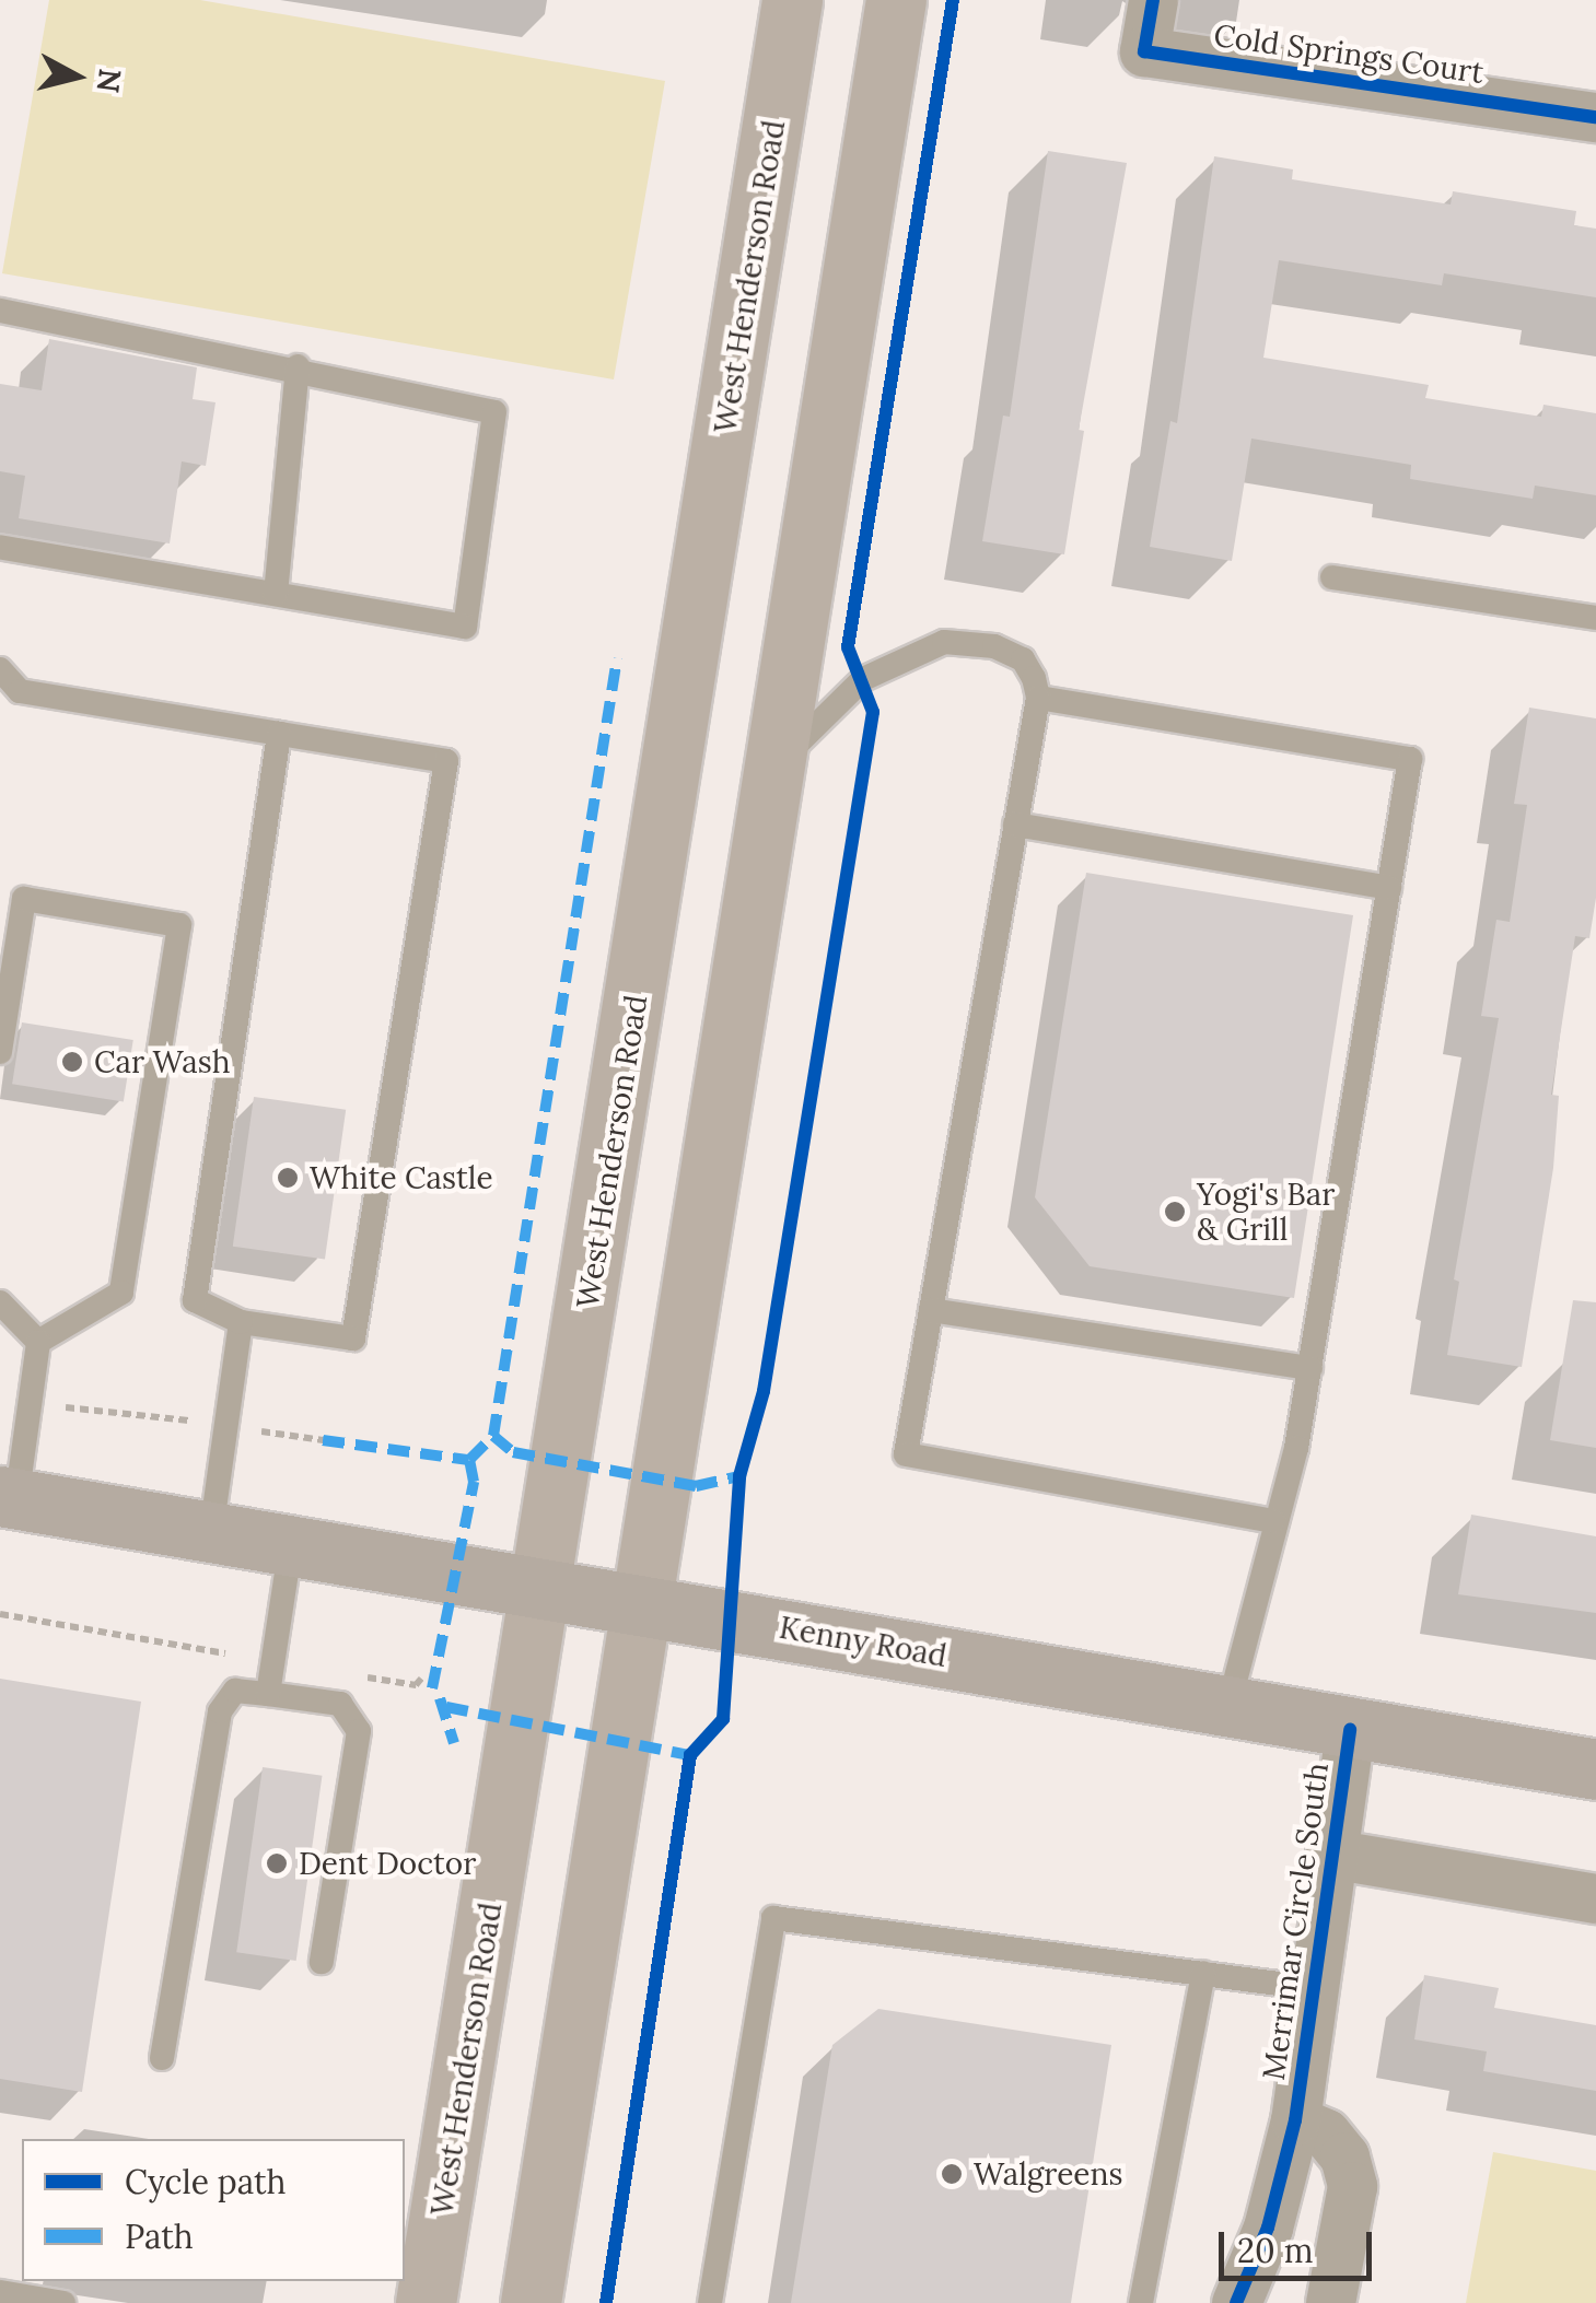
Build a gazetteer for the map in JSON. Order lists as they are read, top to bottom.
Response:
{
  "streets": {
    "main road": ["West Henderson Road", "Kenny Road"],
    "street": ["Cold Springs Court", "Merrimar Circle South"]
  },
  "crossings": [
    ["West Henderson Road", "Kenny Road"],
    ["Kenny Road", "Merrimar Circle South"]
  ],
  "places": [
    "Car Wash",
    "White Castle",
    "Yogi's Bar & Grill",
    "Dent Doctor",
    "Walgreens"
  ],
  "legend": ["Cycle path", "Path"],
  "scale_bar": "20 m",
  "north": "right"
}
